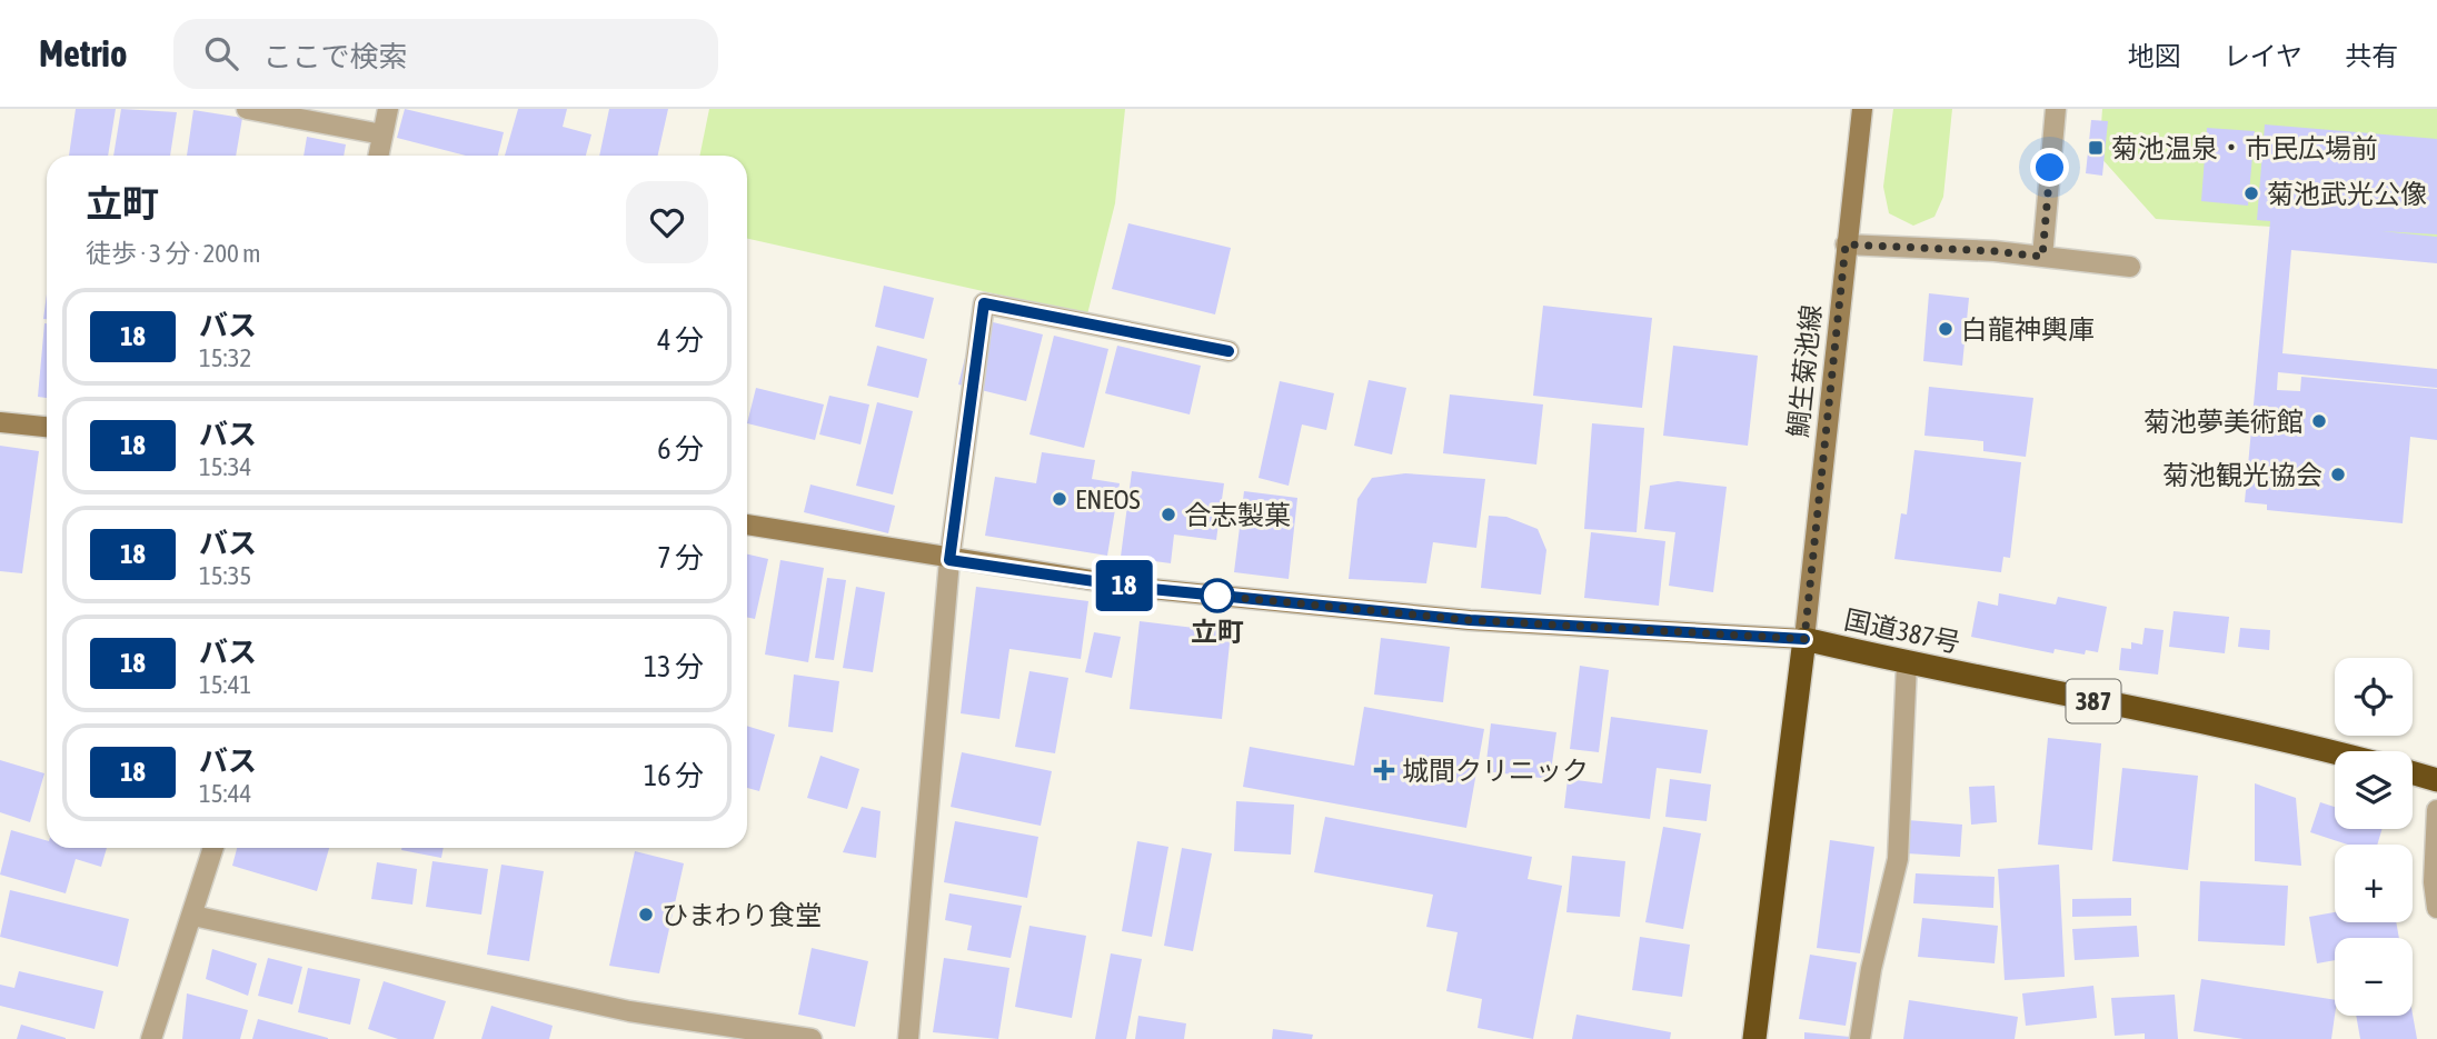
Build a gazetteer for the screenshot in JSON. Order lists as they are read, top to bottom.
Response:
{
  "streets": {
    "highway": ["国道387号", "387"],
    "street": ["鯛生菊池線"]
  },
  "crossings": [
    ["鯛生菊池線", "国道387号"]
  ],
  "places": {
    "transit": ["菊池温泉・市民広場前"],
    "other": [
      "菊池武光公像",
      "白龍神輿庫",
      "菊池夢美術館",
      "菊池観光協会",
      "ENEOS",
      "合志製菓",
      "立町",
      "ひまわり食堂"
    ],
    "health": ["城間クリニック"]
  },
  "lines": ["bus line 18"],
  "page": {
    "header": "Metrio",
    "search": "ここで検索",
    "nav": ["地図", "レイヤ", "共有"],
    "on_map": "18",
    "heading": ["立町", "徒歩 · 3 分 · 200 m"],
    "list": [
      {
        "mark": "18",
        "name": "バス",
        "note": "15:32",
        "value": "4 分"
      },
      {
        "mark": "18",
        "name": "バス",
        "note": "15:34",
        "value": "6 分"
      },
      {
        "mark": "18",
        "name": "バス",
        "note": "15:35",
        "value": "7 分"
      },
      {
        "mark": "18",
        "name": "バス",
        "note": "15:41",
        "value": "13 分"
      },
      {
        "mark": "18",
        "name": "バス",
        "note": "15:44",
        "value": "16 分"
      }
    ],
    "map_buttons": ["+", "−"]
  }
}
